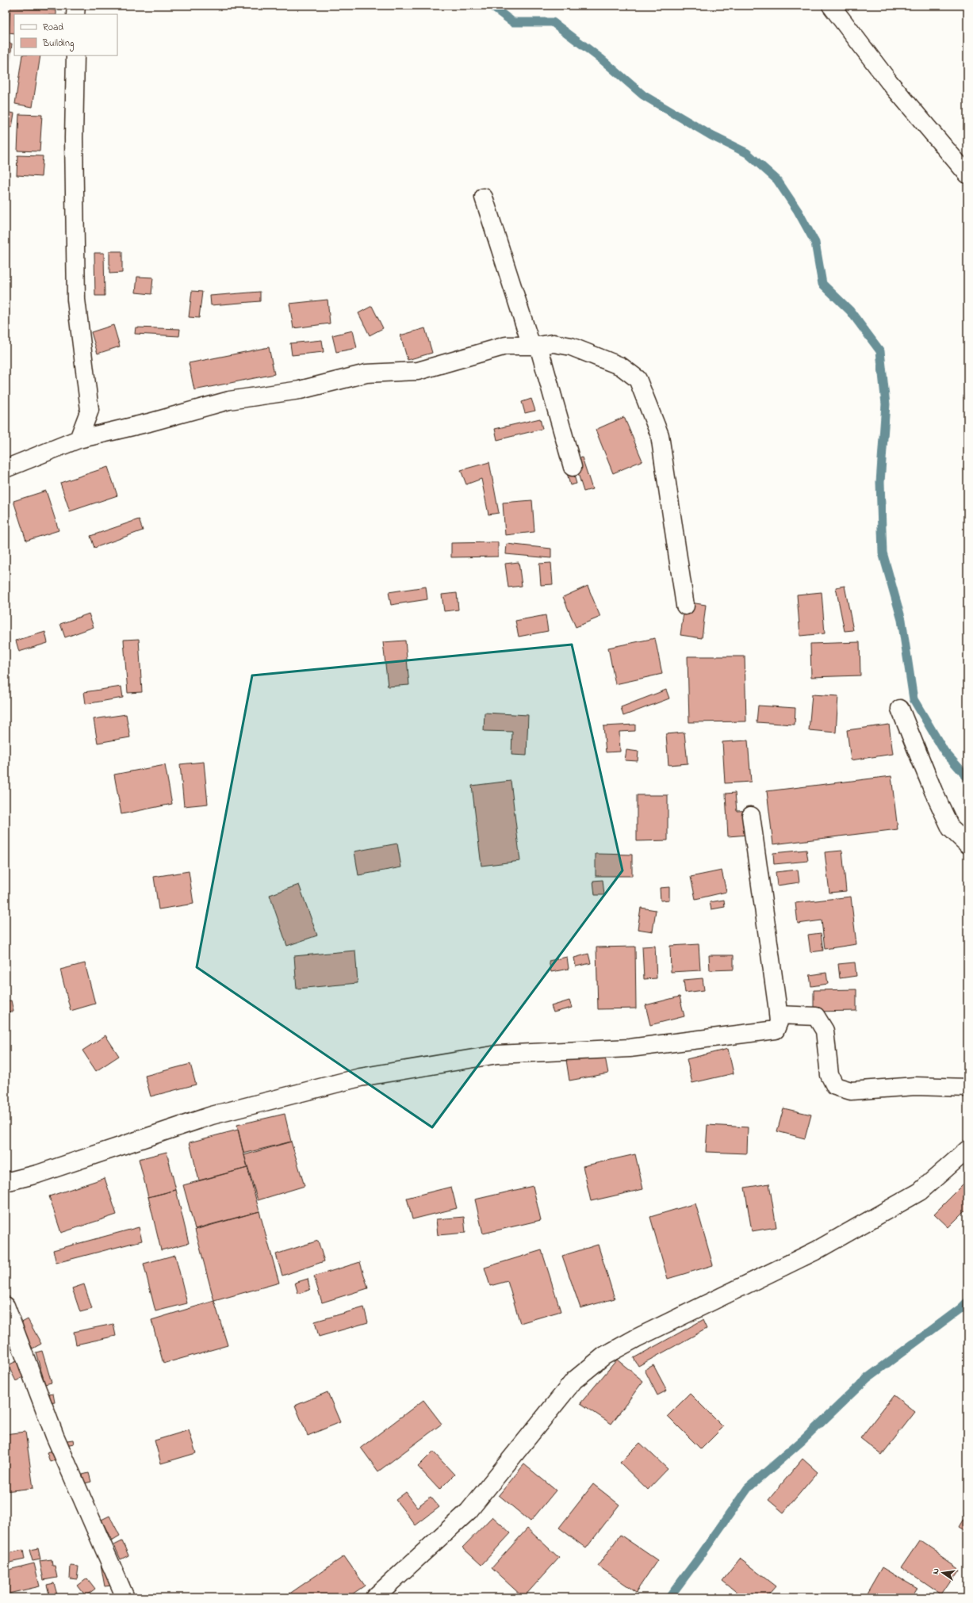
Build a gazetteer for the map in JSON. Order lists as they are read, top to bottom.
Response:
{
  "legend": ["Road", "Building"],
  "north": "left"
}
